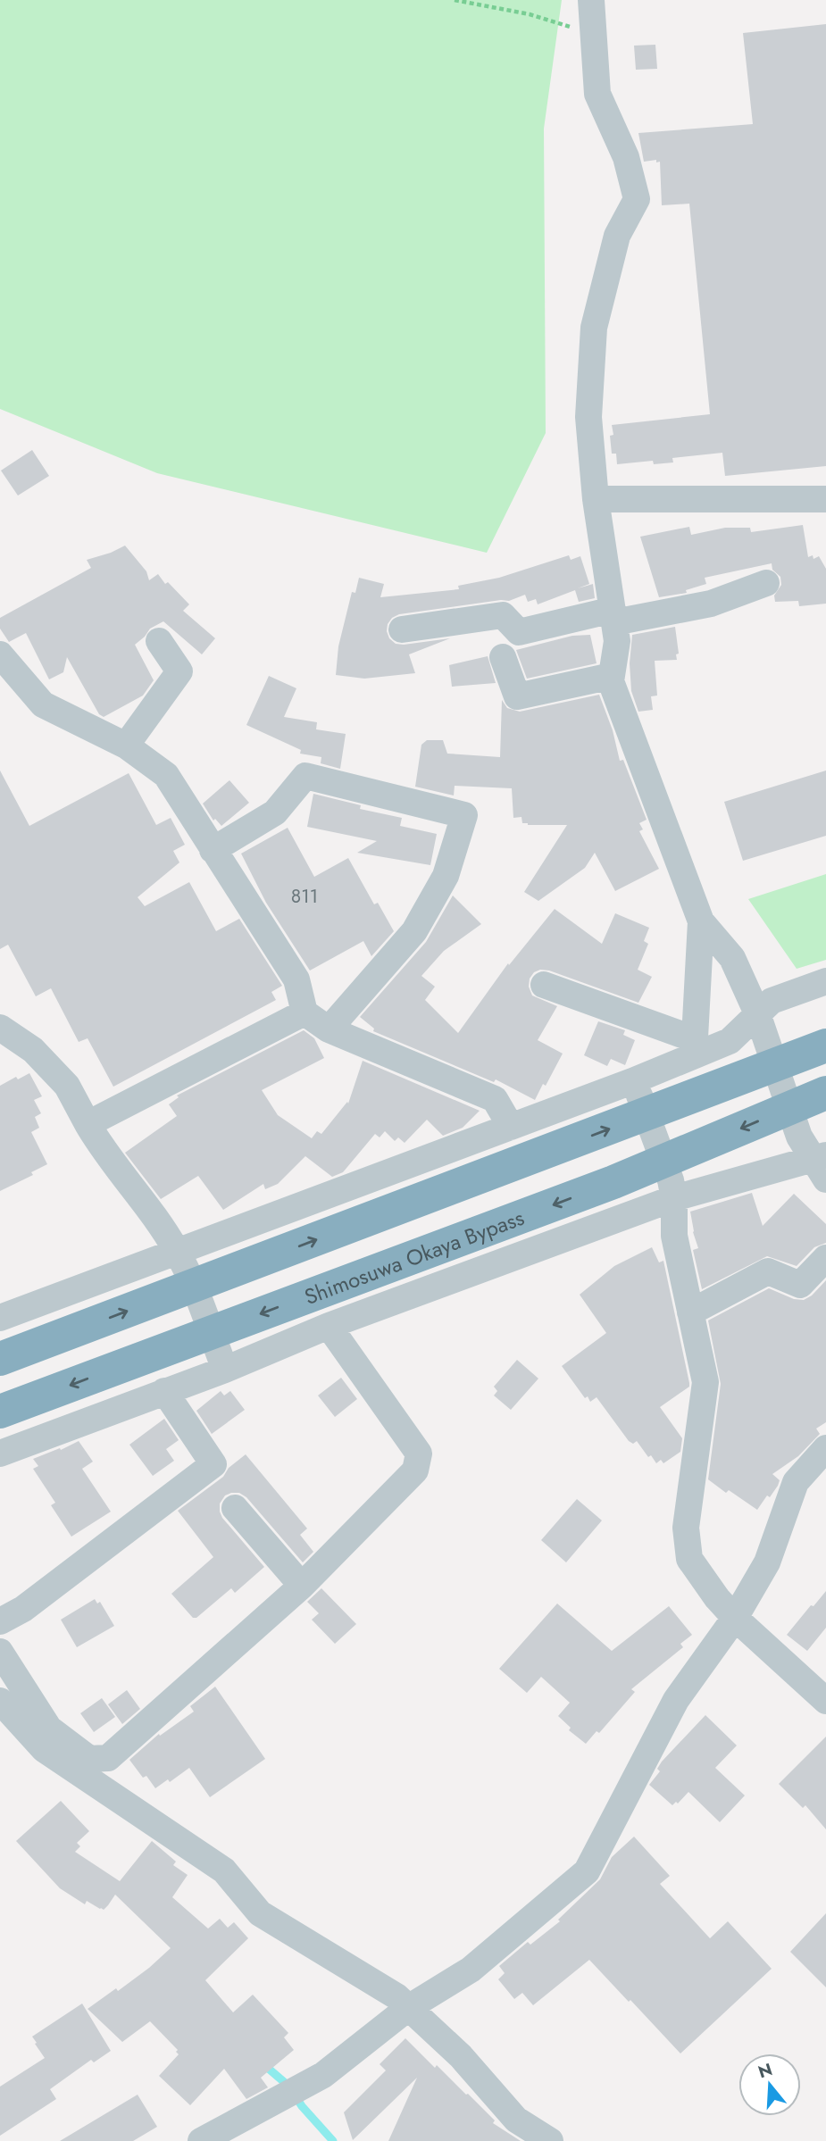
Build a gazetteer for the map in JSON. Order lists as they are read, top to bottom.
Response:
{
  "streets": {
    "highway": ["Shimosuwa Okaya Bypass"]
  },
  "house_numbers": ["811"],
  "north": "top"
}
